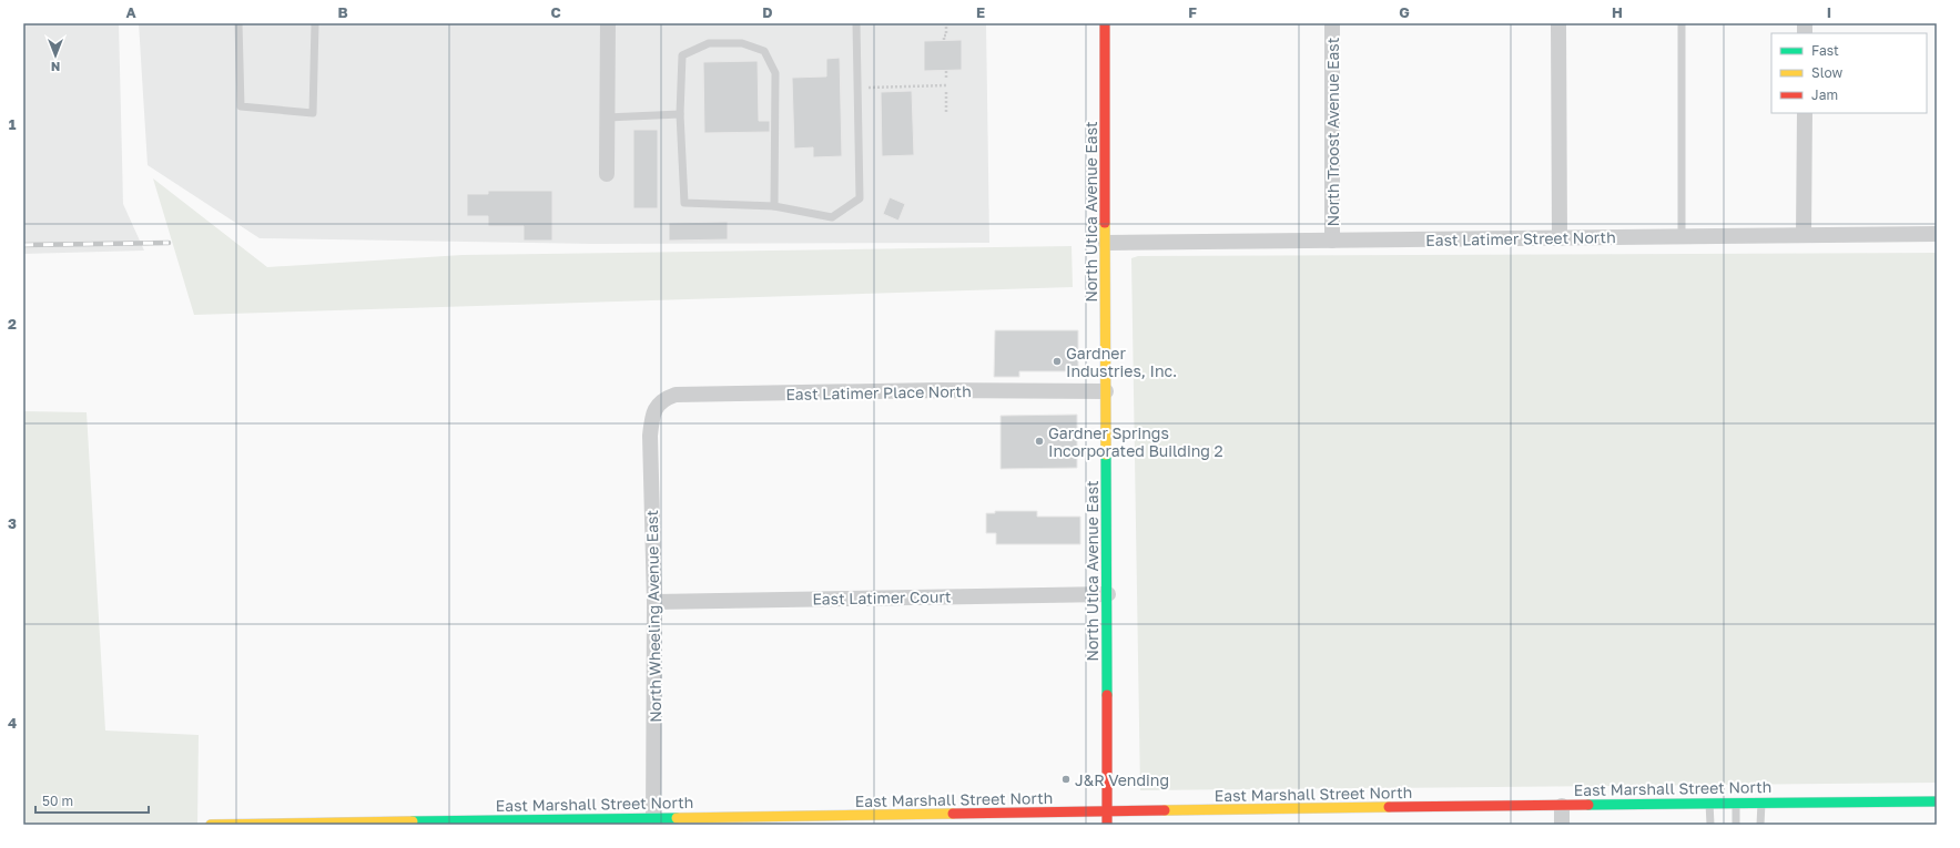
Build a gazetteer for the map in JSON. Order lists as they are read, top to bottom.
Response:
{
  "streets": {
    "street": [
      "North Troost Avenue East",
      "North Utica Avenue East",
      "East Latimer Street North",
      "East Latimer Place North",
      "East Latimer Court",
      "North Wheeling Avenue East",
      "East Marshall Street North"
    ]
  },
  "crossings": [
    ["North Troost Avenue East", "East Latimer Street North"],
    ["North Utica Avenue East", "East Latimer Street North"],
    ["North Utica Avenue East", "East Latimer Place North"],
    ["North Utica Avenue East", "East Latimer Court"],
    ["North Utica Avenue East", "East Marshall Street North"],
    ["East Latimer Place North", "North Wheeling Avenue East"],
    ["East Latimer Court", "North Wheeling Avenue East"],
    ["North Wheeling Avenue East", "East Marshall Street North"]
  ],
  "places": ["Gardner Industries, Inc.", "Gardner Springs Incorporated Building 2", "J&R Vending"],
  "legend": ["Fast", "Slow", "Jam"],
  "scale_bar": "50 m",
  "north": "bottom",
  "grid": {
    "columns": [
      "A",
      "B",
      "C",
      "D",
      "E",
      "F",
      "G",
      "H",
      "I"
    ],
    "rows": [
      "1",
      "2",
      "3",
      "4"
    ]
  }
}
